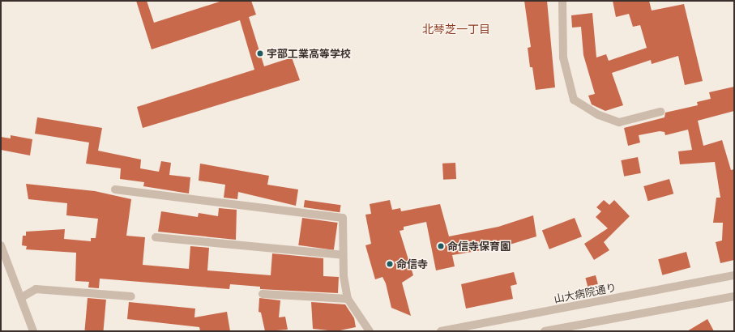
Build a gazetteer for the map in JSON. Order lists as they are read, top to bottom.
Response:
{
  "streets": {
    "street": ["山大病院通り"]
  },
  "districts": ["北琴芝一丁目"],
  "places": ["宇部工業高等学校", "命信寺保育園", "命信寺"]
}
